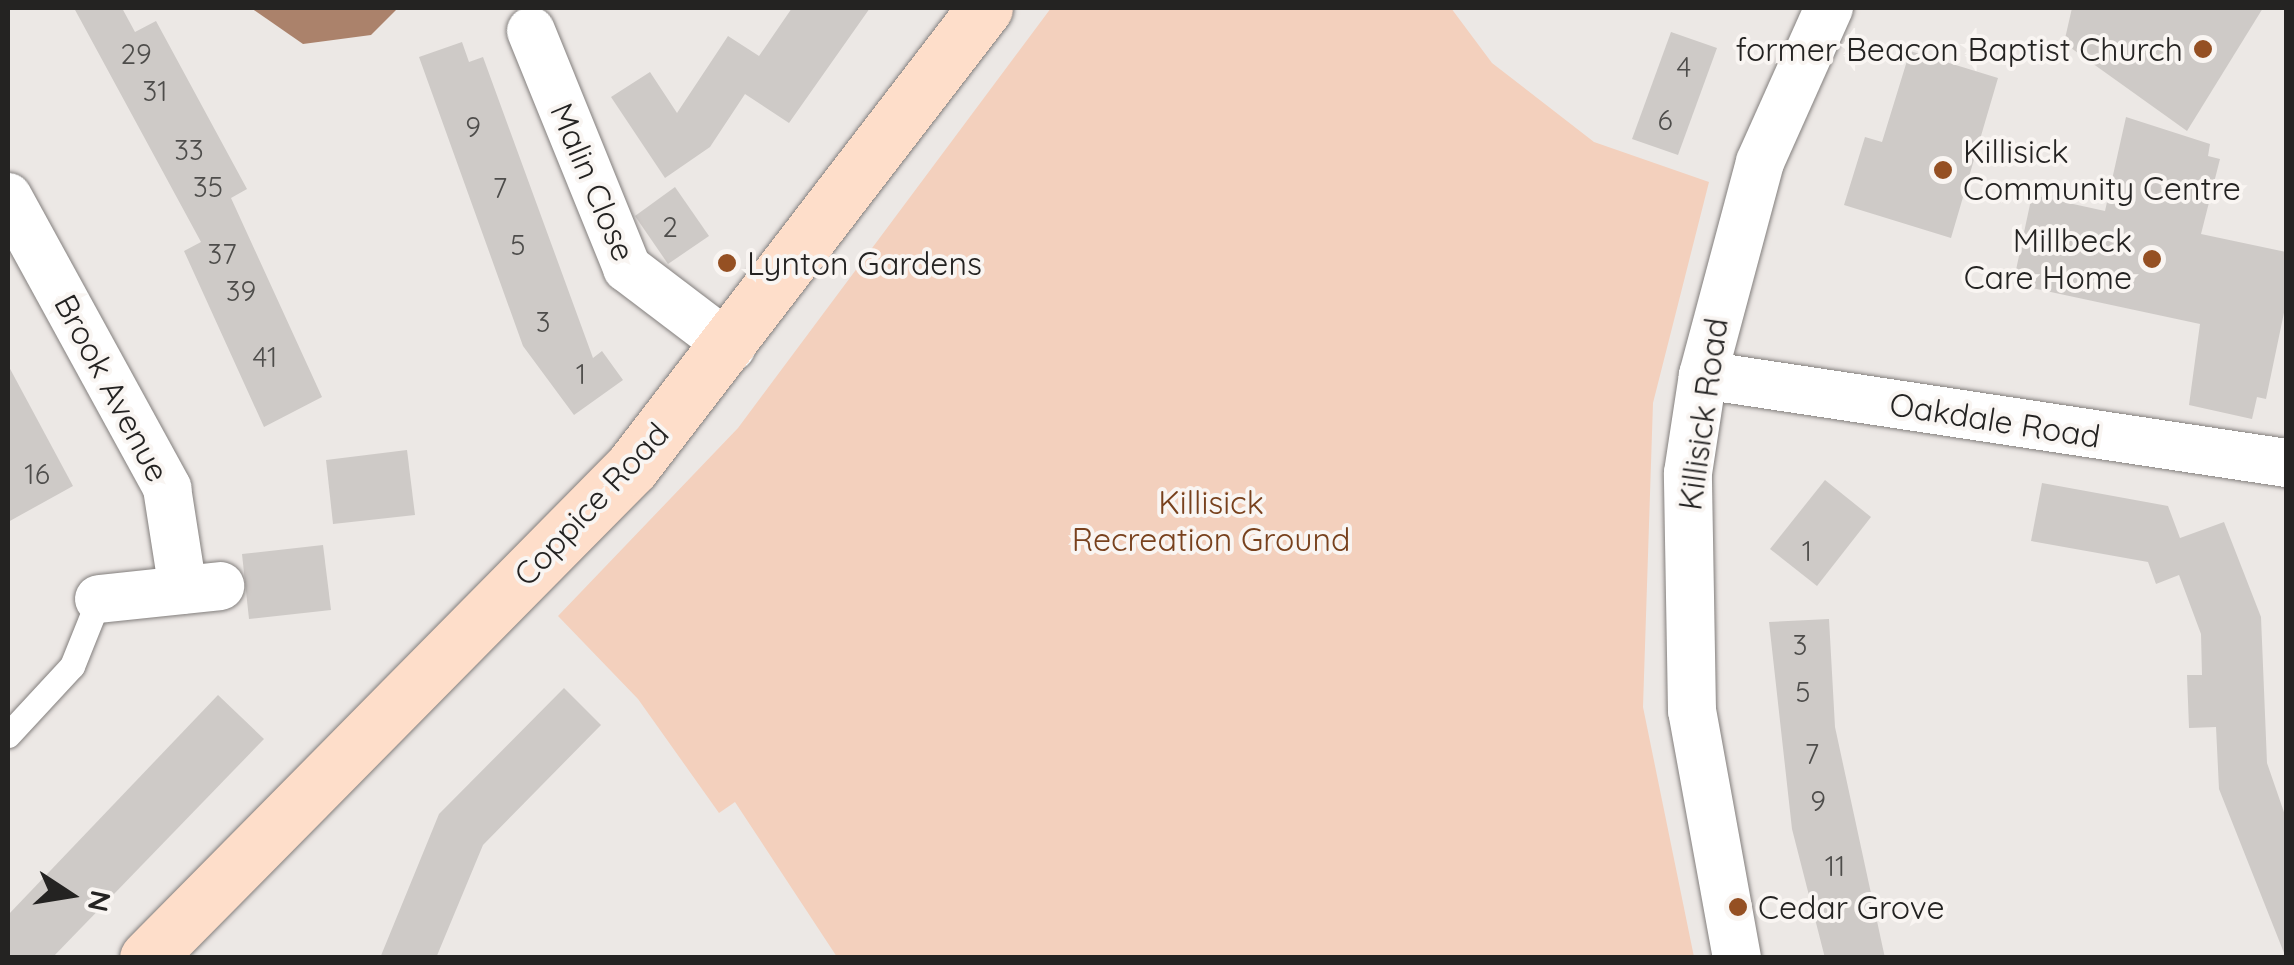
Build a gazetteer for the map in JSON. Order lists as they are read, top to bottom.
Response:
{
  "streets": {
    "street": [
      "Malin Close",
      "Brook Avenue",
      "Killisick Road",
      "Oakdale Road",
      "Coppice Road"
    ]
  },
  "crossings": [
    ["Malin Close", "Coppice Road"],
    ["Killisick Road", "Oakdale Road"]
  ],
  "parks": ["Killisick Recreation Ground"],
  "places": [
    "former Beacon Baptist Church",
    "Killisick Community Centre",
    "Millbeck Care Home",
    "Lynton Gardens",
    "Cedar Grove"
  ],
  "house_numbers": [
    "29",
    "4",
    "31",
    "6",
    "9",
    "33",
    "35",
    "7",
    "2",
    "5",
    "37",
    "39",
    "3",
    "41",
    "1",
    "16",
    "1",
    "3",
    "5",
    "7",
    "9",
    "11"
  ],
  "north": "right"
}
